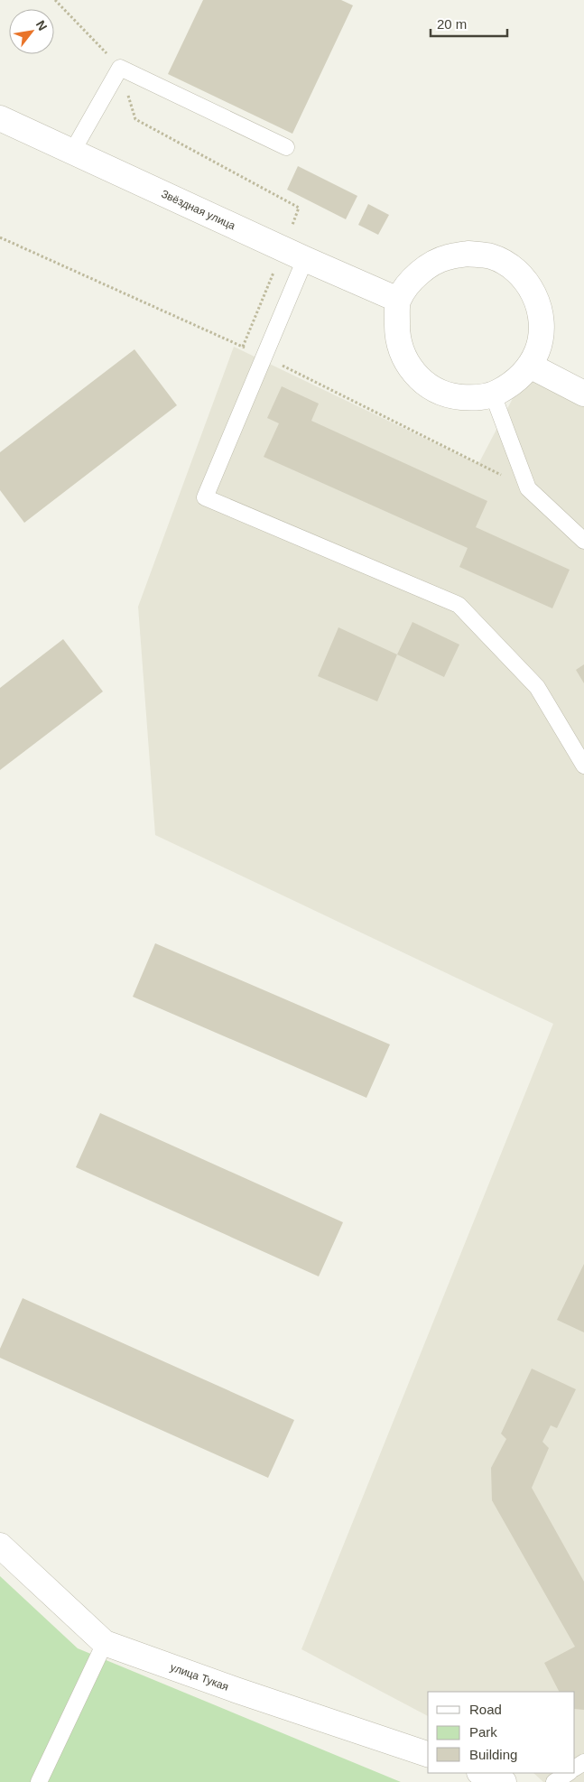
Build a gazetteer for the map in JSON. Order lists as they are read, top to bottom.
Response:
{
  "streets": {
    "street": ["Звёздная улица", "улица Тукая"]
  },
  "legend": ["Road", "Park", "Building"],
  "scale_bar": "20 m",
  "north": "top right"
}
